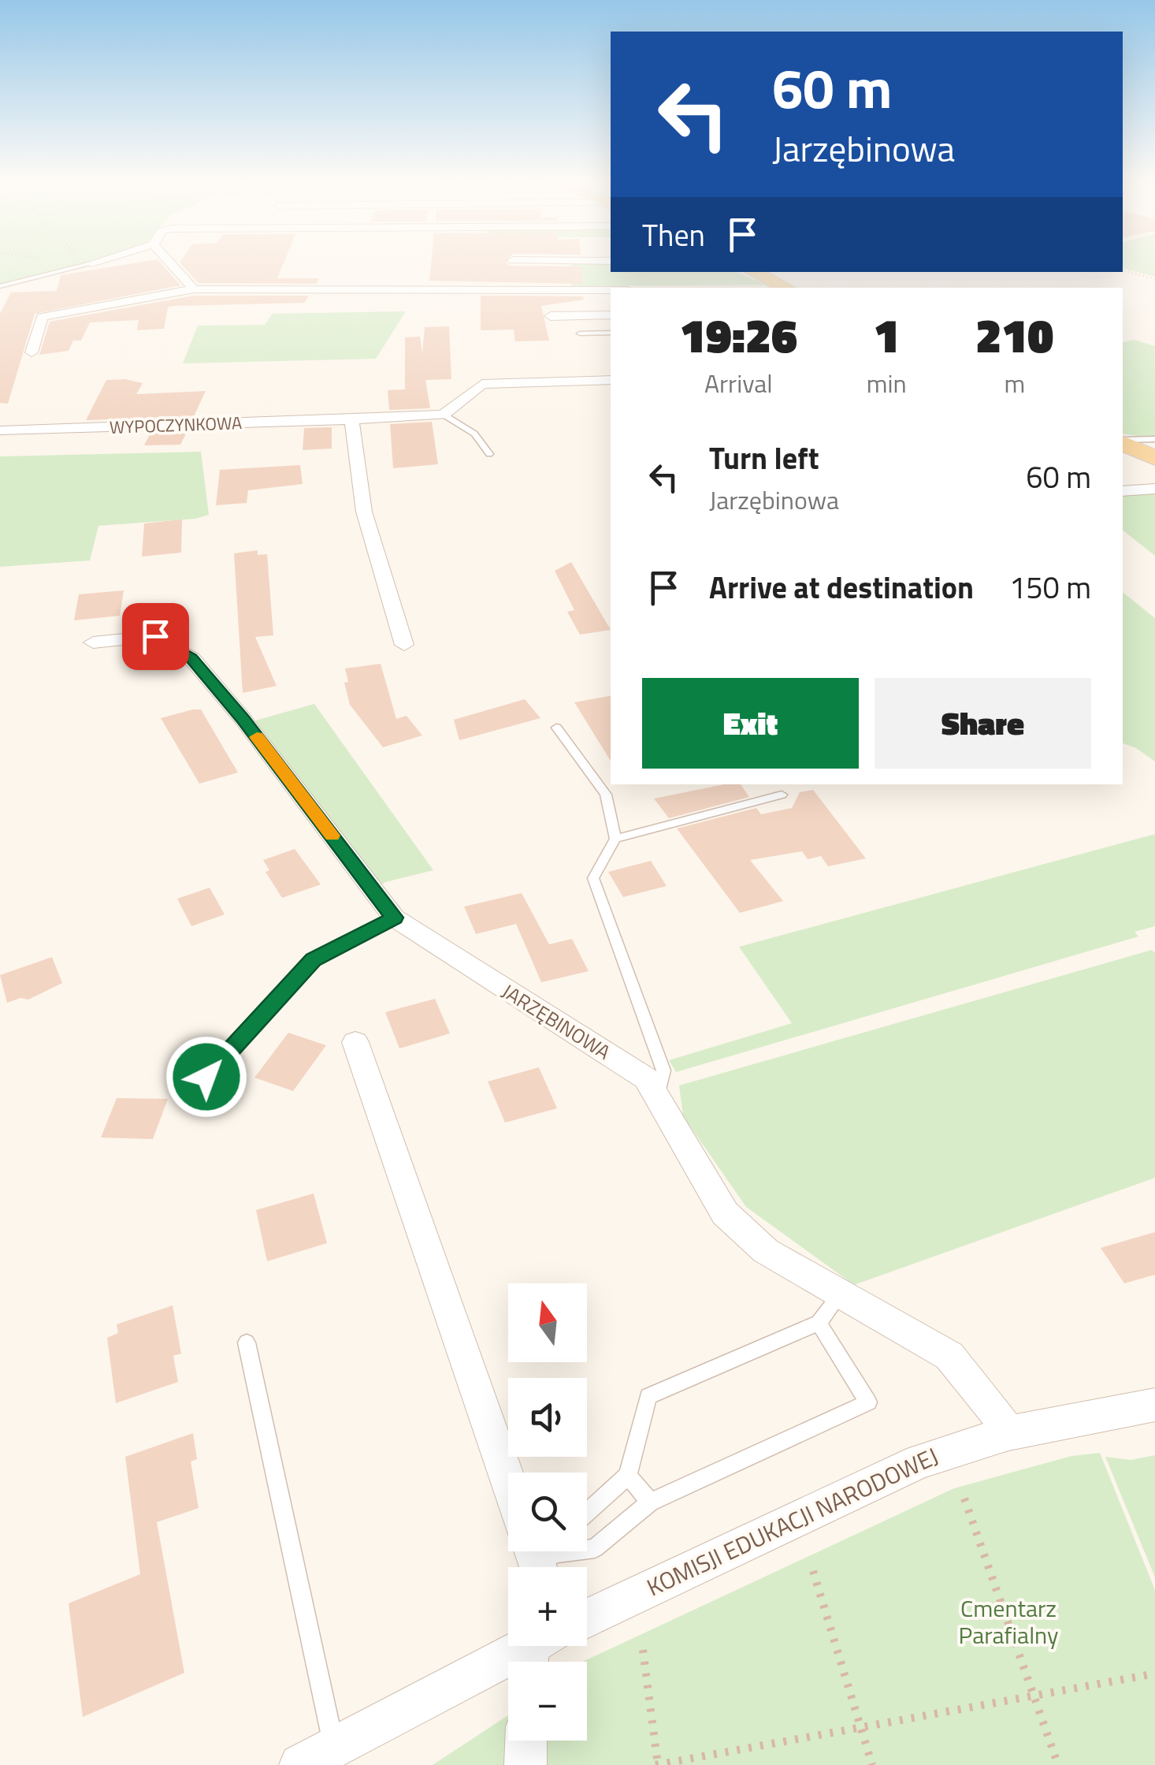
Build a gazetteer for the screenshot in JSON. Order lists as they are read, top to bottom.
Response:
{
  "streets": {
    "street": ["WYPOCZYNKOWA", "JARZĘBINOWA", "KOMISJI EDUKACJI NARODOWEJ"]
  },
  "crossings": [
    ["JARZĘBINOWA", "KOMISJI EDUKACJI NARODOWEJ"]
  ],
  "parks": ["Cmentarz Parafialny"],
  "north": "top",
  "page": {
    "turn": ["60 m", "Jarzębinowa"],
    "then": "Then",
    "eta": [
      "19:26",
      "Arrival",
      "1",
      "min",
      "210",
      "m"
    ],
    "list": [
      {
        "name": "Turn left",
        "note": "Jarzębinowa",
        "value": "60 m"
      },
      {
        "name": "Arrive at destination",
        "value": "150 m"
      }
    ],
    "buttons": ["Exit", "Share"],
    "map_buttons": ["+", "−"]
  }
}
